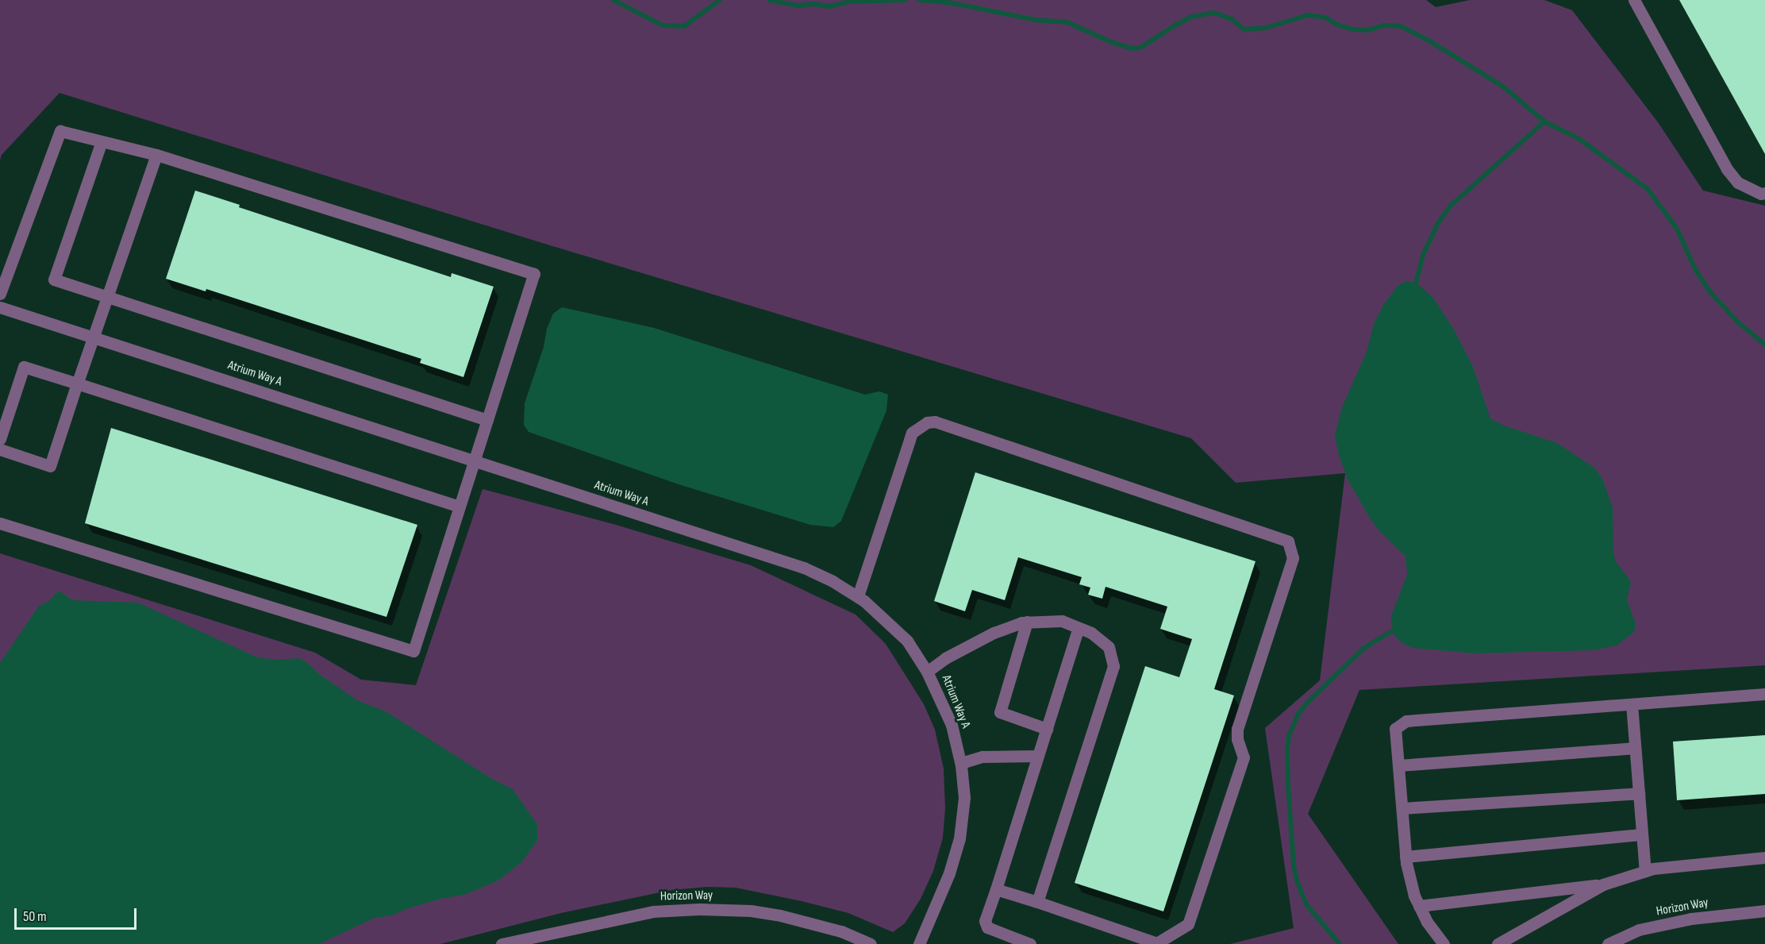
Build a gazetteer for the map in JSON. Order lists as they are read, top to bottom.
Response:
{
  "streets": {
    "street": ["Atrium Way A", "Horizon Way"]
  },
  "scale_bar": "50 m"
}
